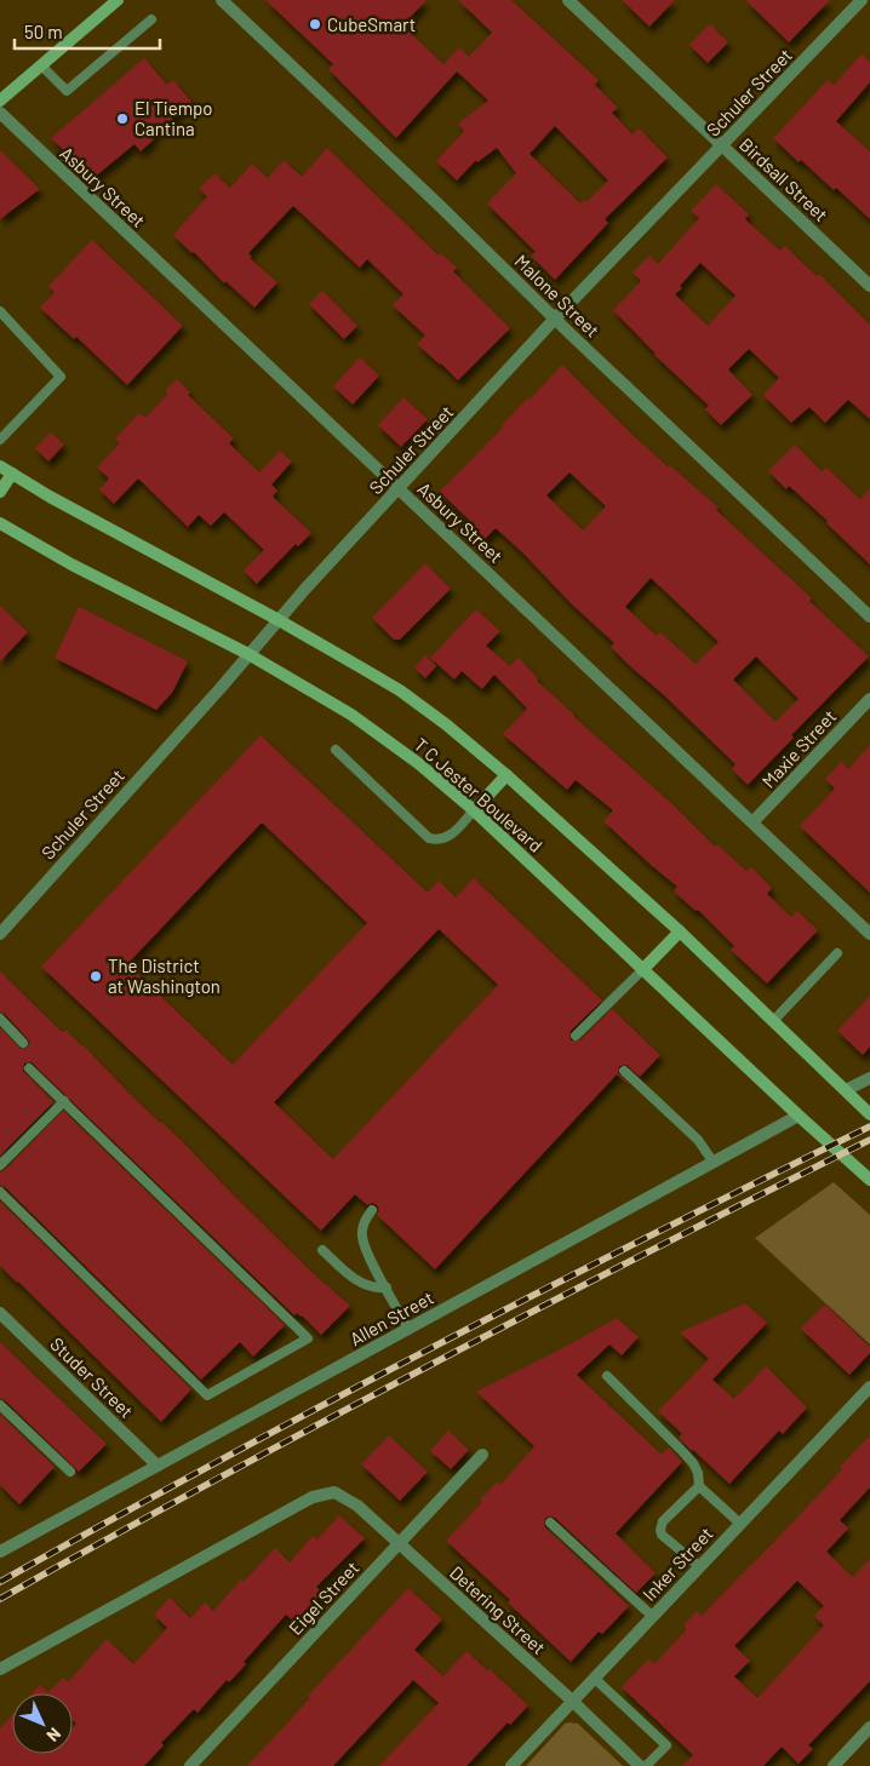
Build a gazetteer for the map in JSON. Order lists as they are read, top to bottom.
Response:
{
  "streets": {
    "main road": ["T C Jester Boulevard"],
    "street": [
      "Schuler Street",
      "Birdsall Street",
      "Asbury Street",
      "Malone Street",
      "Maxie Street",
      "Allen Street",
      "Studer Street",
      "Inker Street",
      "Eigel Street",
      "Detering Street"
    ]
  },
  "crossings": [
    ["Schuler Street", "Birdsall Street"],
    ["Schuler Street", "Asbury Street"],
    ["Schuler Street", "Malone Street"],
    ["Schuler Street", "T C Jester Boulevard"],
    ["Asbury Street", "Maxie Street"],
    ["T C Jester Boulevard", "Allen Street"],
    ["Allen Street", "Studer Street"],
    ["Inker Street", "Detering Street"],
    ["Eigel Street", "Detering Street"]
  ],
  "places": ["CubeSmart", "El Tiempo Cantina", "The District at Washington"],
  "scale_bar": "50 m",
  "north": "bottom right"
}
